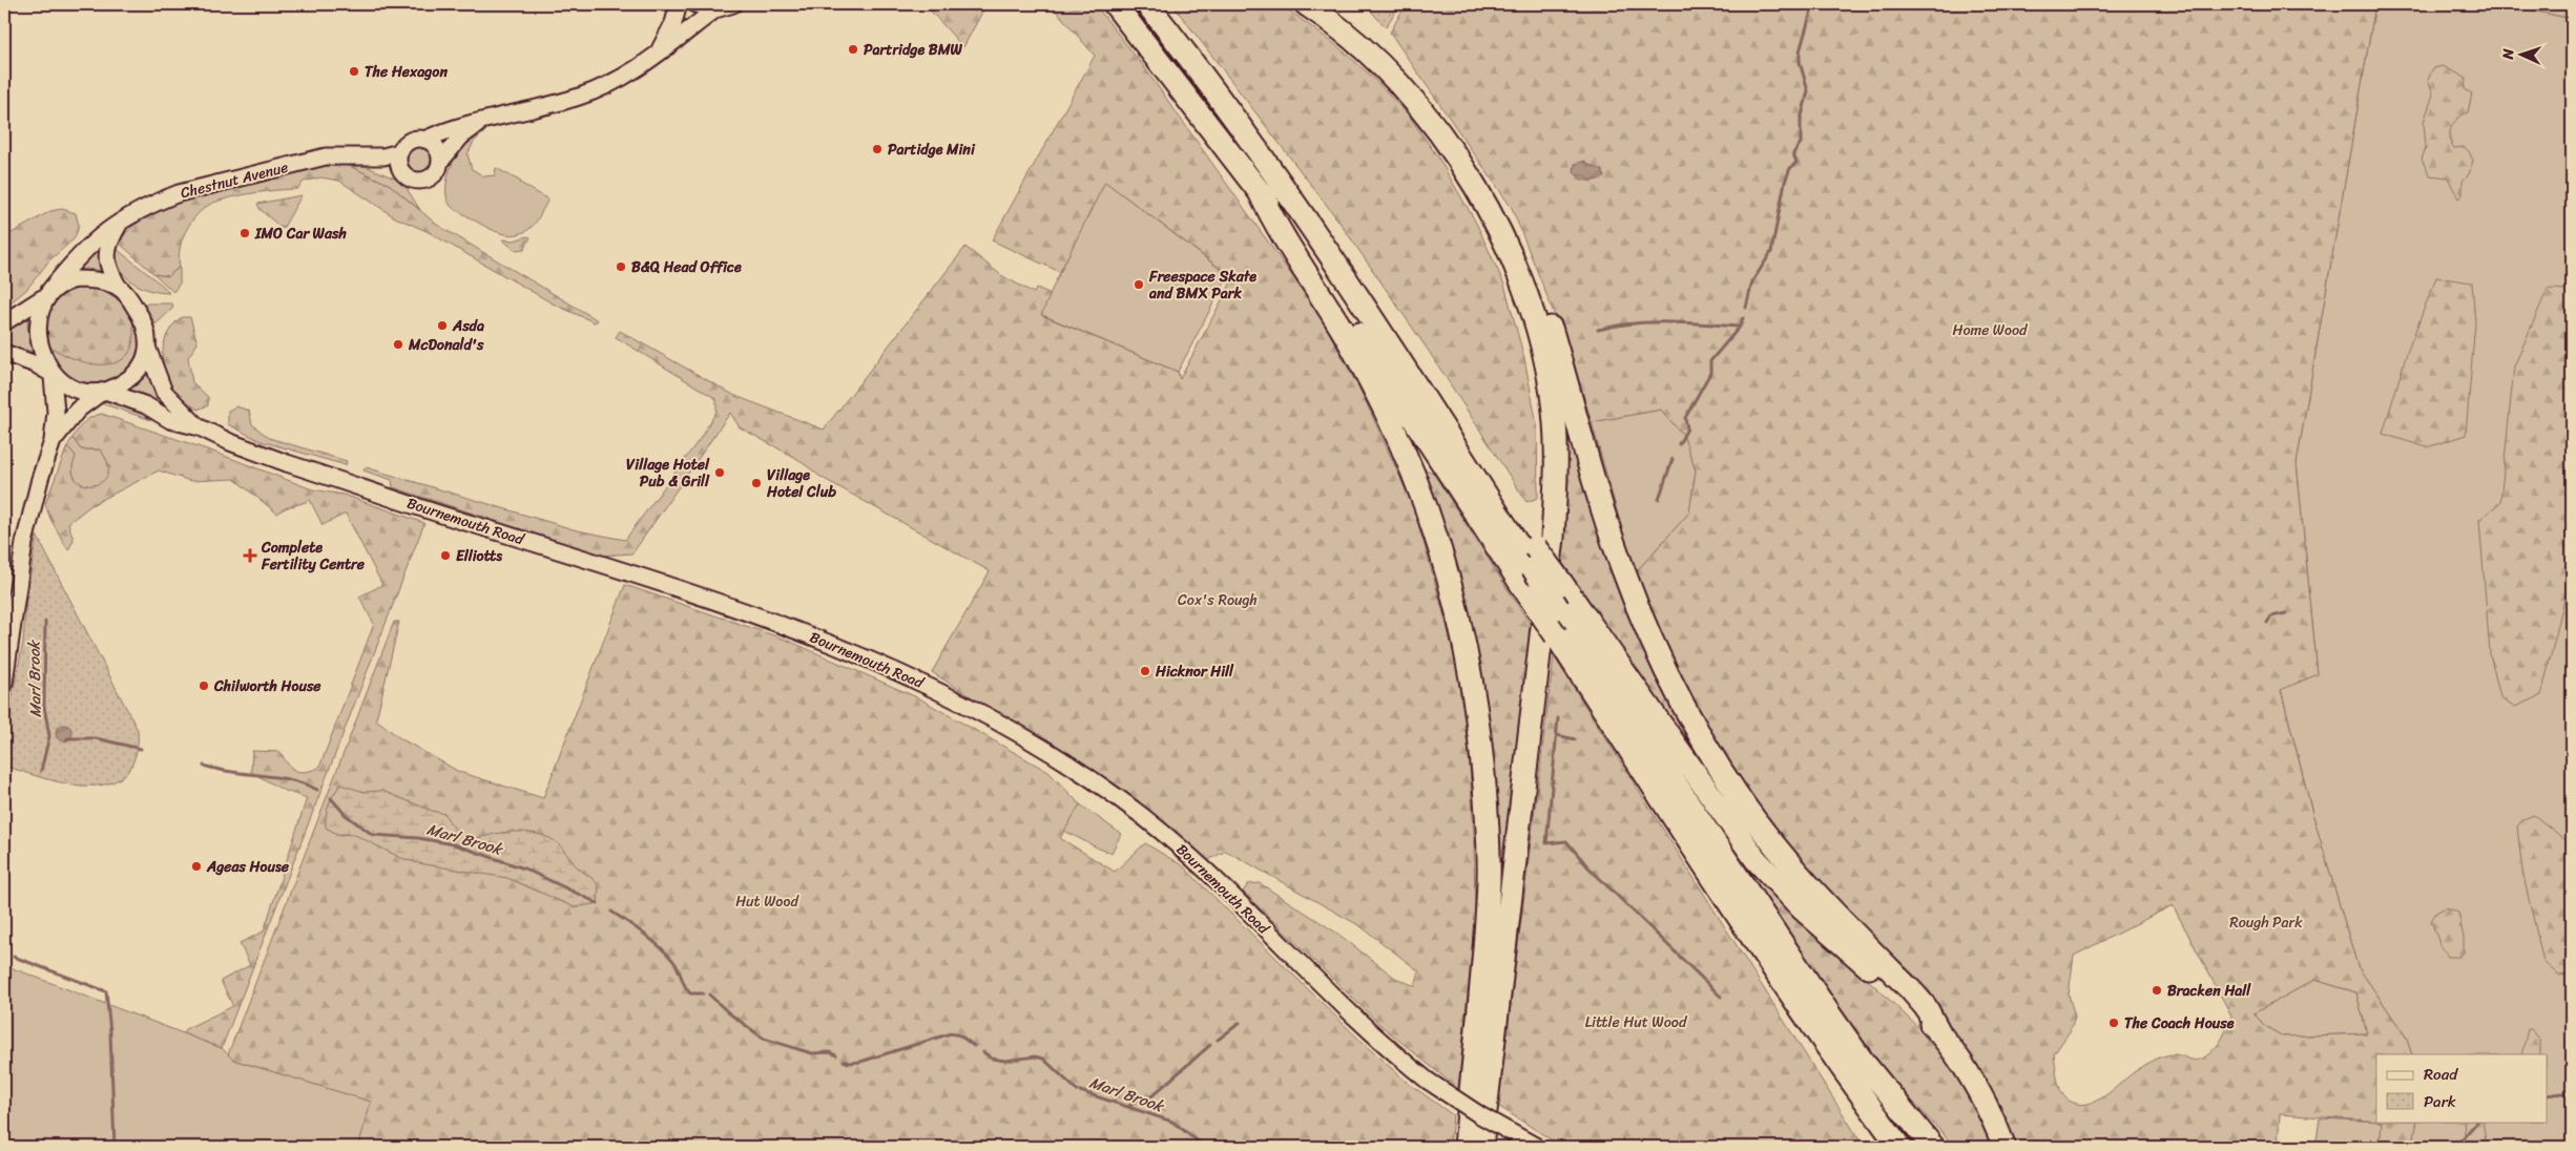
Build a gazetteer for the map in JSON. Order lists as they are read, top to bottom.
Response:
{
  "streets": {
    "street": ["Chestnut Avenue", "Bournemouth Road"]
  },
  "crossings": [
    ["Chestnut Avenue", "Bournemouth Road"]
  ],
  "water": ["Marl Brook"],
  "parks": [
    "Home Wood",
    "Cox's Rough",
    "Hut Wood",
    "Rough Park",
    "Little Hut Wood"
  ],
  "places": {
    "other": [
      "Partridge BMW",
      "The Hexagon",
      "Partidge Mini",
      "IMO Car Wash",
      "B&Q Head Office",
      "Freespace Skate and BMX Park",
      "Asda",
      "McDonald's",
      "Village Hotel Pub & Grill",
      "Village Hotel Club",
      "Elliotts",
      "Hicknor Hill",
      "Chilworth House",
      "Ageas House",
      "Bracken Hall",
      "The Coach House"
    ],
    "health": ["Complete Fertility Centre"]
  },
  "legend": ["Road", "Park"],
  "north": "left"
}
